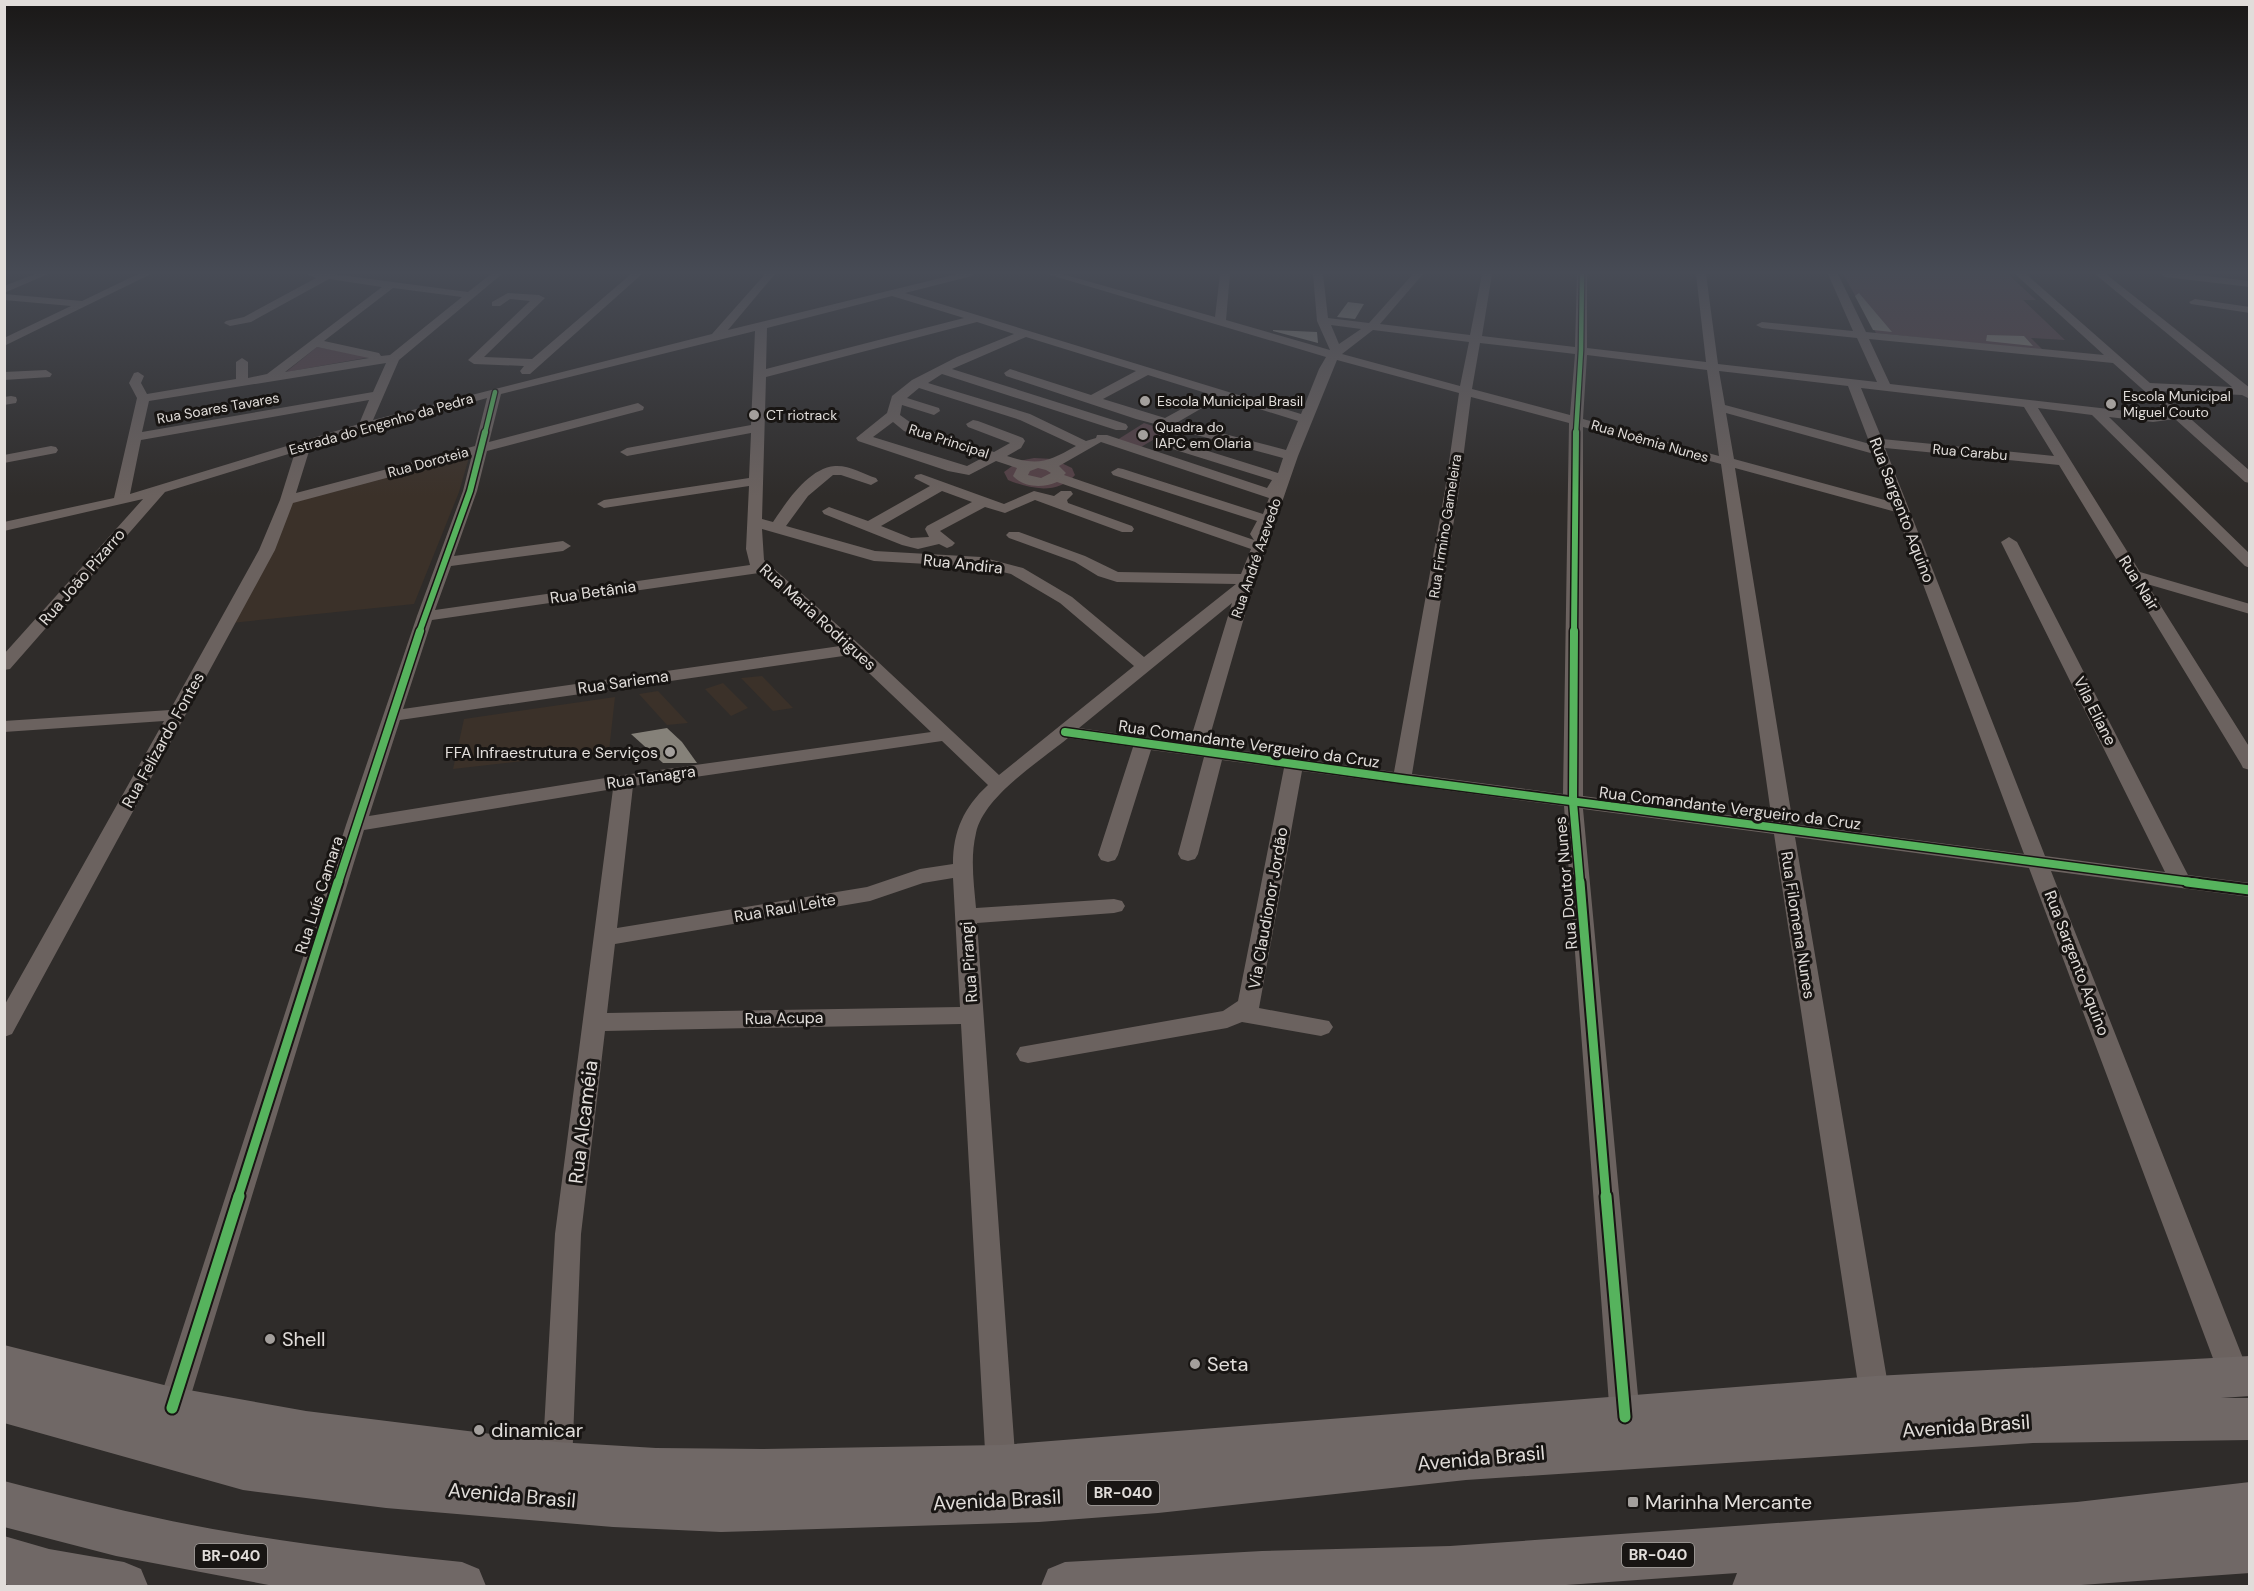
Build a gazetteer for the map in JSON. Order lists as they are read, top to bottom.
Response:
{
  "streets": {
    "highway": ["Avenida Brasil", "BR-040"],
    "street": [
      "Rua Soares Tavares",
      "Estrada do Engenho da Pedra",
      "Rua Principal",
      "Rua Noêmia Nunes",
      "Rua Carabu",
      "Rua Doroteia",
      "Rua Sargento Aquino",
      "Rua Firmino Gameleira",
      "Rua André Azevedo",
      "Rua Andira",
      "Rua João Pizarro",
      "Rua Nair",
      "Rua Betânia",
      "Rua Maria Rodrigues",
      "Rua Sariema",
      "Vila Eliane",
      "Rua Felizardo Fontes",
      "Rua Comandante Vergueiro da Cruz",
      "Rua Tanagra",
      "Rua Doutor Nunes",
      "Rua Luís Camara",
      "Rua Raul Leite",
      "Via Claudionor Jordão",
      "Rua Filomena Nunes",
      "Rua Pirangi",
      "Rua Acupa",
      "Rua Alcaméia"
    ]
  },
  "crossings": [
    ["Estrada do Engenho da Pedra", "Rua João Pizarro"],
    ["Estrada do Engenho da Pedra", "Rua Felizardo Fontes"],
    ["Estrada do Engenho da Pedra", "Rua Luís Camara"],
    ["Rua Noêmia Nunes", "Rua Sargento Aquino"],
    ["Rua Noêmia Nunes", "Rua Firmino Gameleira"],
    ["Rua Noêmia Nunes", "Rua André Azevedo"],
    ["Rua Noêmia Nunes", "Rua Doutor Nunes"],
    ["Rua Noêmia Nunes", "Rua Filomena Nunes"],
    ["Rua Carabu", "Rua Sargento Aquino"],
    ["Rua Carabu", "Rua Nair"],
    ["Rua Carabu", "Rua Filomena Nunes"],
    ["Rua Doroteia", "Rua Felizardo Fontes"],
    ["Rua Doroteia", "Rua Luís Camara"],
    ["Rua Sargento Aquino", "Rua Comandante Vergueiro da Cruz"],
    ["Rua Sargento Aquino", "Avenida Brasil"],
    ["Rua Firmino Gameleira", "Rua Comandante Vergueiro da Cruz"],
    ["Rua André Azevedo", "Rua Comandante Vergueiro da Cruz"],
    ["Rua André Azevedo", "Rua Pirangi"],
    ["Rua Andira", "Rua Maria Rodrigues"],
    ["Rua Andira", "Rua Pirangi"],
    ["Rua Betânia", "Rua Maria Rodrigues"],
    ["Rua Betânia", "Rua Luís Camara"],
    ["Rua Maria Rodrigues", "Rua Sariema"],
    ["Rua Maria Rodrigues", "Rua Tanagra"],
    ["Rua Maria Rodrigues", "Rua Pirangi"],
    ["Rua Sariema", "Rua Luís Camara"],
    ["Vila Eliane", "Rua Comandante Vergueiro da Cruz"],
    ["Rua Comandante Vergueiro da Cruz", "Rua Doutor Nunes"],
    ["Rua Comandante Vergueiro da Cruz", "Via Claudionor Jordão"],
    ["Rua Comandante Vergueiro da Cruz", "Rua Filomena Nunes"],
    ["Rua Comandante Vergueiro da Cruz", "Rua Pirangi"],
    ["Rua Tanagra", "Rua Luís Camara"],
    ["Rua Tanagra", "Rua Alcaméia"],
    ["Rua Doutor Nunes", "Avenida Brasil"],
    ["Rua Luís Camara", "Avenida Brasil"],
    ["Rua Raul Leite", "Rua Pirangi"],
    ["Rua Raul Leite", "Rua Alcaméia"],
    ["Rua Filomena Nunes", "Avenida Brasil"],
    ["Rua Pirangi", "Rua Acupa"],
    ["Rua Pirangi", "Avenida Brasil"],
    ["Rua Acupa", "Rua Alcaméia"],
    ["Rua Alcaméia", "Avenida Brasil"]
  ],
  "places": {
    "other": [
      "Escola Municipal Brasil",
      "Escola Municipal Miguel Couto",
      "CT riotrack",
      "Quadra do IAPC em Olaria",
      "FFA Infraestrutura e Serviços",
      "Shell",
      "Seta",
      "dinamicar"
    ],
    "transit": ["Marinha Mercante"]
  }
}
